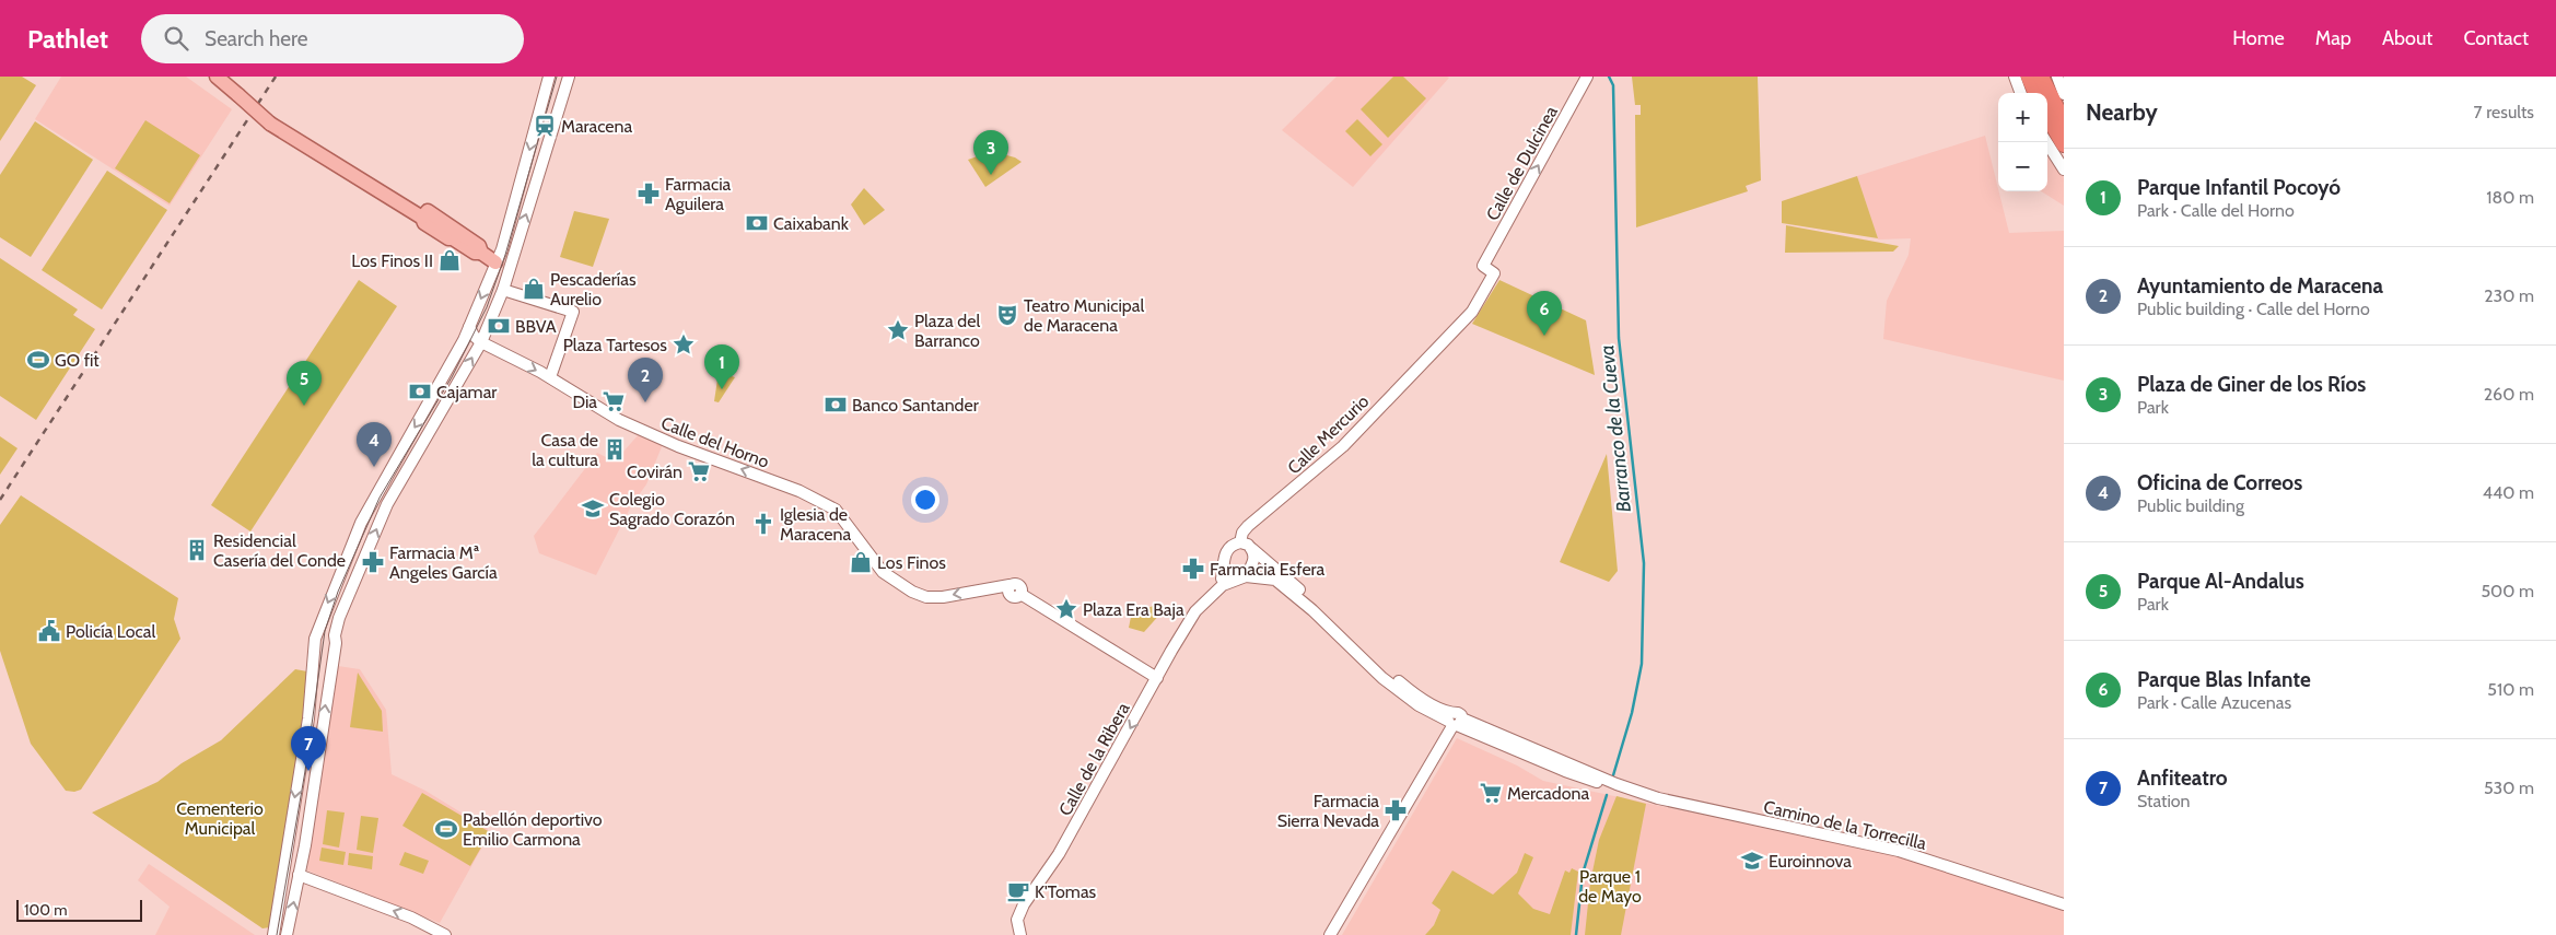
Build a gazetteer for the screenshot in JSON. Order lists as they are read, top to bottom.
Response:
{
  "streets": {
    "street": [
      "Calle de Dulcinea",
      "Calle Mercurio",
      "Calle del Horno",
      "Calle de la Ribera",
      "Camino de la Torrecilla"
    ]
  },
  "crossings": [
    ["Calle de Dulcinea", "Calle Mercurio"],
    ["Calle Mercurio", "Calle de la Ribera"],
    ["Calle Mercurio", "Camino de la Torrecilla"],
    ["Calle del Horno", "Calle de la Ribera"],
    ["Calle de la Ribera", "Camino de la Torrecilla"]
  ],
  "one_way": ["Calle de Dulcinea", "Calle de la Ribera"],
  "water": ["Barranco de la Cueva"],
  "parks": ["Cementerio Municipal", "Parque 1 de Mayo"],
  "places": {
    "station": ["Maracena"],
    "pharmacy": [
      "Farmacia Aguilera",
      "Farmacia Mª Angeles García",
      "Farmacia Esfera",
      "Farmacia Sierra Nevada"
    ],
    "bank": [
      "Caixabank",
      "BBVA",
      "Cajamar",
      "Banco Santander"
    ],
    "shop": ["Los Finos II", "Pescaderías Aurelio", "Los Finos"],
    "theatre": ["Teatro Municipal de Maracena"],
    "place": ["Plaza del Barranco", "Plaza Tartesos", "Plaza Era Baja"],
    "sports": ["GO fit", "Pabellón deportivo Emilio Carmona"],
    "supermarket": ["Dia", "Covirán", "Mercadona"],
    "building": ["Casa de la cultura", "Residencial Casería del Conde"],
    "school or university": ["Colegio Sagrado Corazón", "Euroinnova"],
    "church": ["Iglesia de Maracena"],
    "public building": ["Policía Local"],
    "cafe": ["K'Tomas"]
  },
  "scale_bar": "100 m",
  "page": {
    "header": "Pathlet",
    "search": "Search here",
    "nav": [
      "Home",
      "Map",
      "About",
      "Contact"
    ],
    "heading": ["Nearby", "7 results"],
    "map_buttons": ["+", "−"],
    "pins": [
      "3",
      "6",
      "1",
      "2",
      "5",
      "4",
      "7"
    ],
    "list": [
      {
        "mark": "1",
        "name": "Parque Infantil Pocoyó",
        "note": "Park · Calle del Horno",
        "value": "180 m"
      },
      {
        "mark": "2",
        "name": "Ayuntamiento de Maracena",
        "note": "Public building · Calle del Horno",
        "value": "230 m"
      },
      {
        "mark": "3",
        "name": "Plaza de Giner de los Ríos",
        "note": "Park",
        "value": "260 m"
      },
      {
        "mark": "4",
        "name": "Oficina de Correos",
        "note": "Public building",
        "value": "440 m"
      },
      {
        "mark": "5",
        "name": "Parque Al-Andalus",
        "note": "Park",
        "value": "500 m"
      },
      {
        "mark": "6",
        "name": "Parque Blas Infante",
        "note": "Park · Calle Azucenas",
        "value": "510 m"
      },
      {
        "mark": "7",
        "name": "Anfiteatro",
        "note": "Station",
        "value": "530 m"
      }
    ],
    "scale": "100 m"
  }
}
